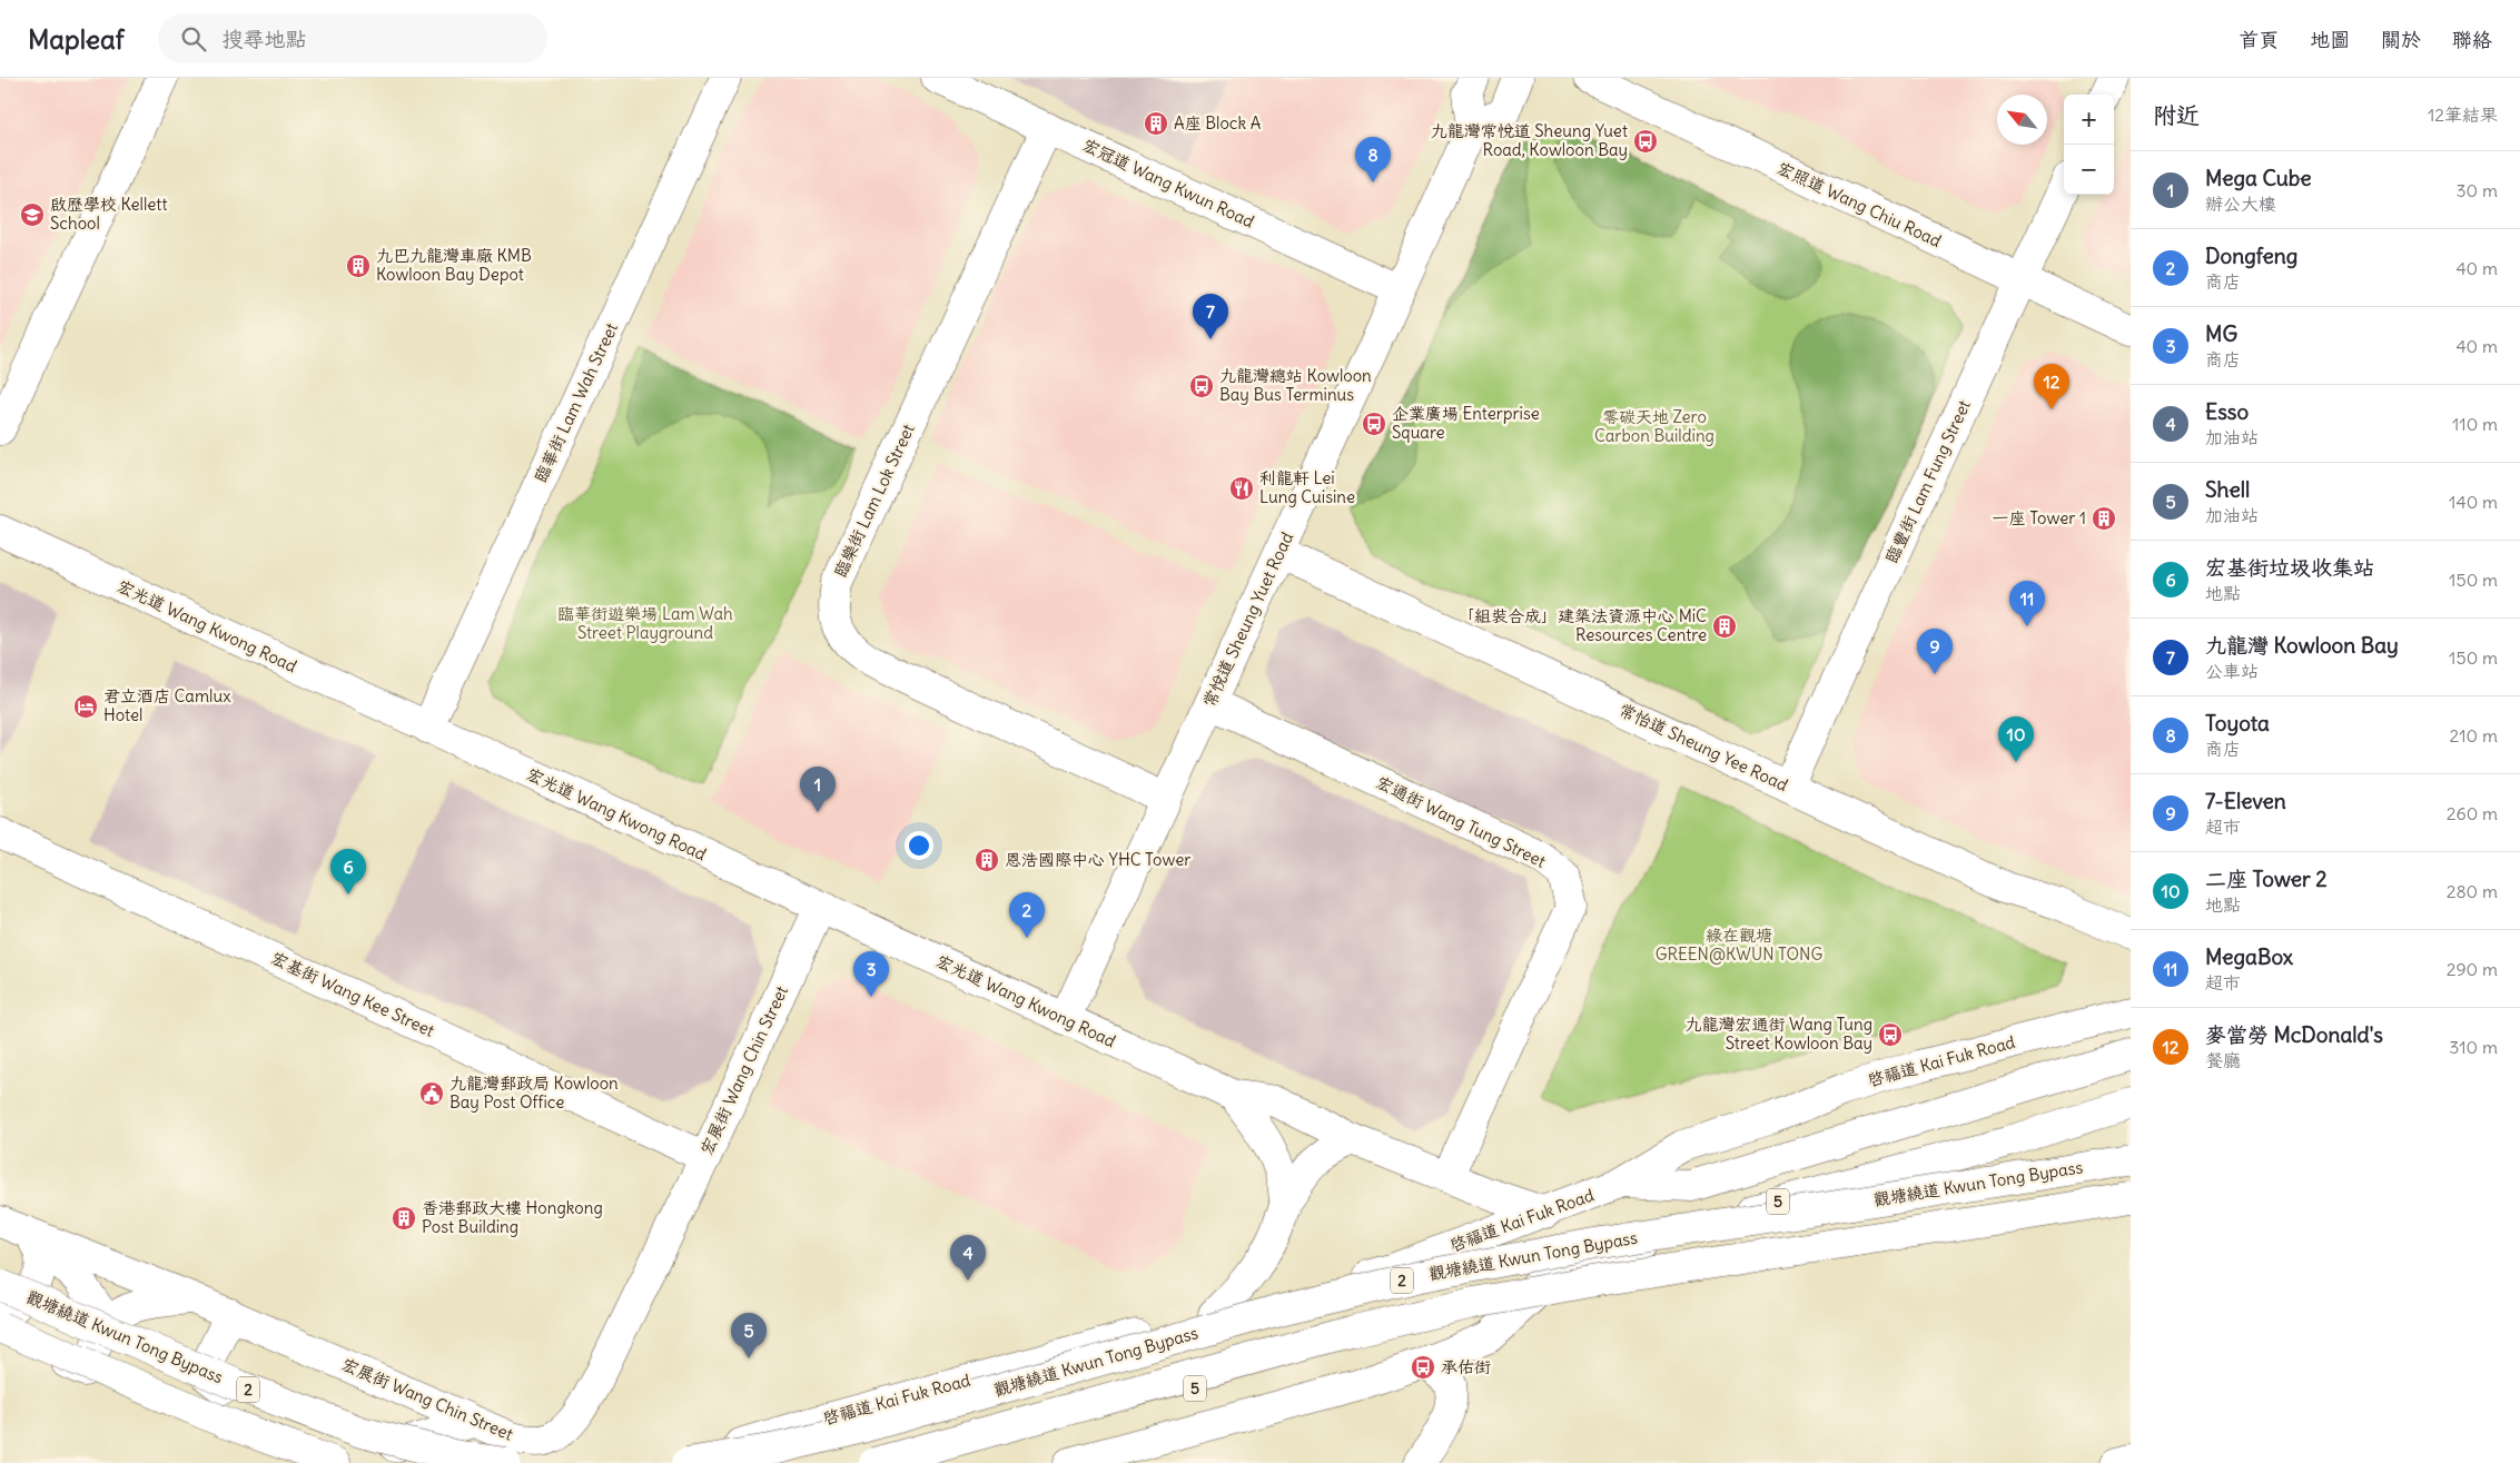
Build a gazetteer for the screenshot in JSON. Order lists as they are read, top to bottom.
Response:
{
  "streets": {
    "main road": [
      "宏冠道 Wang Kwun Road",
      "宏照道 Wang Chiu Road",
      "臨華街 Lam Wah Street",
      "臨豐街 Lam Fung Street",
      "臨樂街 Lam Lok Street",
      "常悅道 Sheung Yuet Road",
      "宏光道 Wang Kwong Road",
      "常怡道 Sheung Yee Road",
      "宏通街 Wang Tung Street",
      "宏基街 Wang Kee Street",
      "啓福道 Kai Fuk Road",
      "宏展街 Wang Chin Street",
      "觀塘繞道 Kwun Tong Bypass",
      "5",
      "2"
    ]
  },
  "crossings": [
    ["宏冠道 Wang Kwun Road", "臨樂街 Lam Lok Street"],
    ["宏冠道 Wang Kwun Road", "常悅道 Sheung Yuet Road"],
    ["宏照道 Wang Chiu Road", "臨豐街 Lam Fung Street"],
    ["臨華街 Lam Wah Street", "宏光道 Wang Kwong Road"],
    ["臨豐街 Lam Fung Street", "常怡道 Sheung Yee Road"],
    ["臨樂街 Lam Lok Street", "常悅道 Sheung Yuet Road"],
    ["常悅道 Sheung Yuet Road", "宏光道 Wang Kwong Road"],
    ["常悅道 Sheung Yuet Road", "常怡道 Sheung Yee Road"],
    ["常悅道 Sheung Yuet Road", "宏通街 Wang Tung Street"],
    ["宏光道 Wang Kwong Road", "宏通街 Wang Tung Street"],
    ["宏光道 Wang Kwong Road", "啓福道 Kai Fuk Road"],
    ["宏光道 Wang Kwong Road", "宏展街 Wang Chin Street"],
    ["宏基街 Wang Kee Street", "宏展街 Wang Chin Street"]
  ],
  "parks": ["零碳天地 Zero Carbon Building", "臨華街遊樂場 Lam Wah Street Playground", "綠在觀塘 GREEN@KWUN TONG"],
  "places": {
    "building": [
      "A座 Block A",
      "九巴九龍灣車廠 KMB Kowloon Bay Depot",
      "一座 Tower 1",
      "「組裝合成」建築法資源中心 MiC Resources Centre",
      "恩浩國際中心 YHC Tower",
      "香港郵政大樓 Hongkong Post Building"
    ],
    "bus stop": [
      "九龍灣常悅道 Sheung Yuet Road, Kowloon Bay",
      "九龍灣總站 Kowloon Bay Bus Terminus",
      "企業廣場 Enterprise Square",
      "九龍灣宏通街 Wang Tung Street Kowloon Bay",
      "承佑街"
    ],
    "school or university": ["啟歷學校 Kellett School"],
    "restaurant": ["利龍軒 Lei Lung Cuisine"],
    "hotel": ["君立酒店 Camlux Hotel"],
    "public building": ["九龍灣郵政局 Kowloon Bay Post Office"]
  },
  "north": "top left",
  "page": {
    "header": "Mapleaf",
    "search": "搜尋地點",
    "nav": [
      "首頁",
      "地圖",
      "關於",
      "聯絡"
    ],
    "heading": ["附近", "12筆結果"],
    "map_buttons": ["+", "−"],
    "pins": [
      "8",
      "7",
      "12",
      "11",
      "9",
      "10",
      "1",
      "6",
      "2",
      "3",
      "4",
      "5"
    ],
    "list": [
      {
        "mark": "1",
        "name": "Mega Cube",
        "note": "辦公大樓",
        "value": "30 m"
      },
      {
        "mark": "2",
        "name": "Dongfeng",
        "note": "商店",
        "value": "40 m"
      },
      {
        "mark": "3",
        "name": "MG",
        "note": "商店",
        "value": "40 m"
      },
      {
        "mark": "4",
        "name": "Esso",
        "note": "加油站",
        "value": "110 m"
      },
      {
        "mark": "5",
        "name": "Shell",
        "note": "加油站",
        "value": "140 m"
      },
      {
        "mark": "6",
        "name": "宏基街垃圾收集站",
        "note": "地點",
        "value": "150 m"
      },
      {
        "mark": "7",
        "name": "九龍灣 Kowloon Bay",
        "note": "公車站",
        "value": "150 m"
      },
      {
        "mark": "8",
        "name": "Toyota",
        "note": "商店",
        "value": "210 m"
      },
      {
        "mark": "9",
        "name": "7-Eleven",
        "note": "超市",
        "value": "260 m"
      },
      {
        "mark": "10",
        "name": "二座 Tower 2",
        "note": "地點",
        "value": "280 m"
      },
      {
        "mark": "11",
        "name": "MegaBox",
        "note": "超市",
        "value": "290 m"
      },
      {
        "mark": "12",
        "name": "麥當勞 McDonald's",
        "note": "餐廳",
        "value": "310 m"
      }
    ]
  }
}
